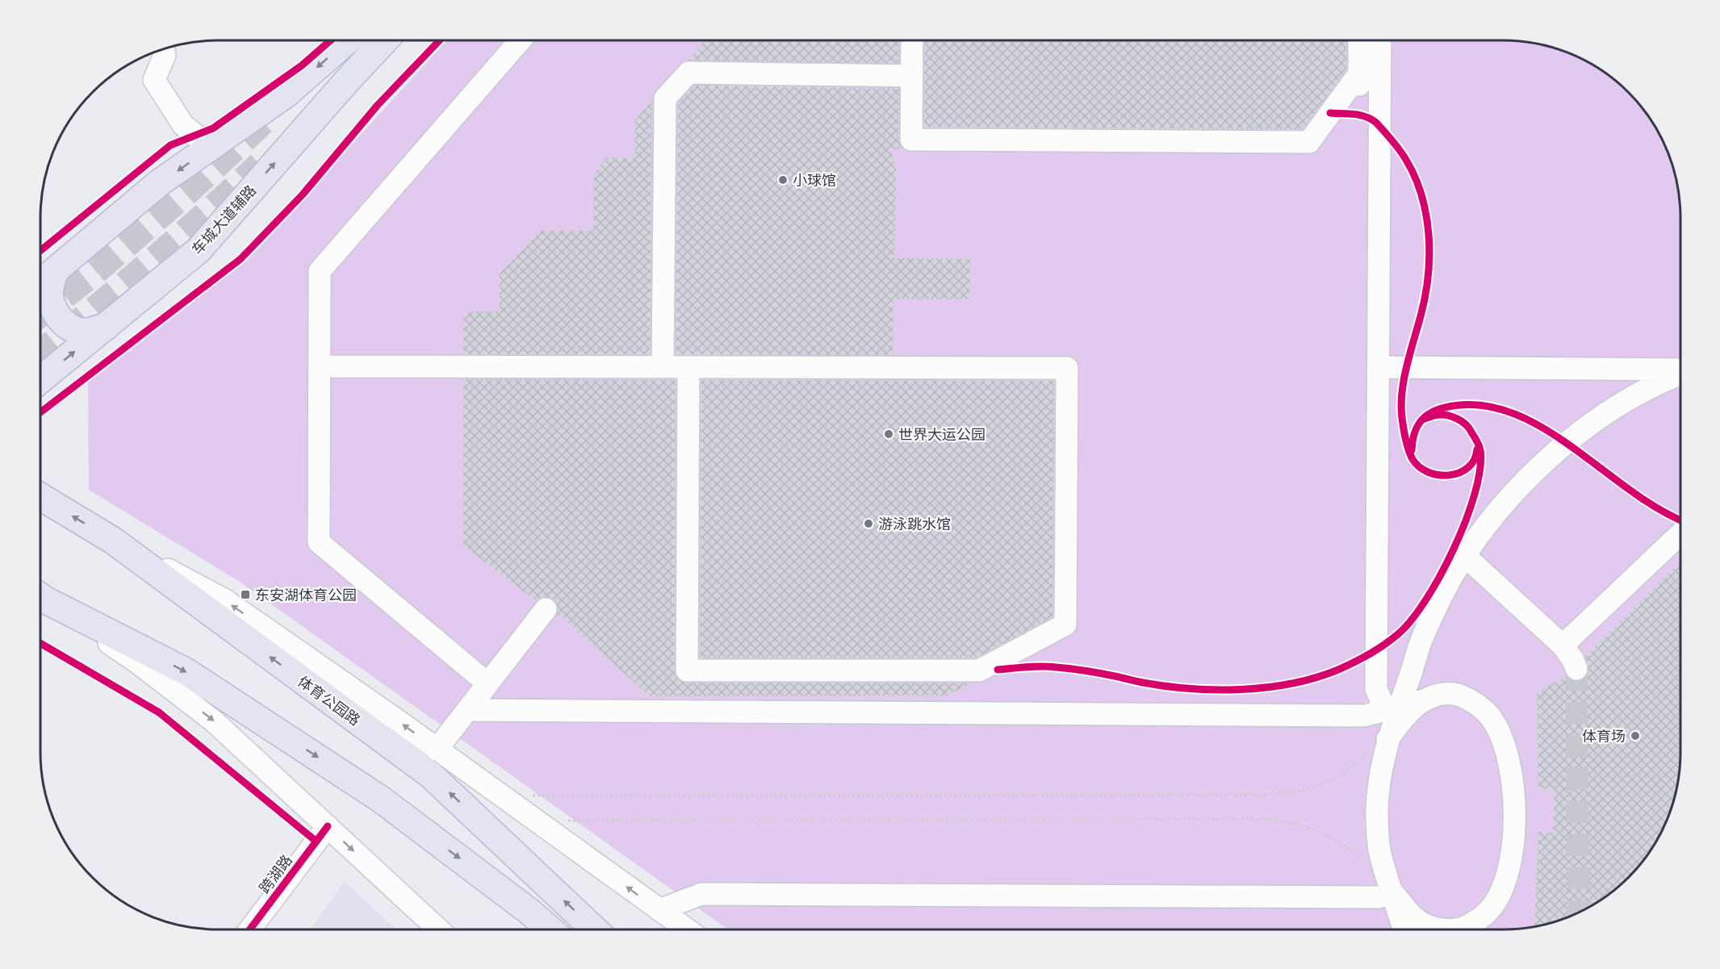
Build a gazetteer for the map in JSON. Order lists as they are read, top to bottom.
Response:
{
  "streets": {
    "main road": ["车城大道辅路", "体育公园路"],
    "street": ["跨湖路"]
  },
  "places": {
    "other": [
      "小球馆",
      "世界大运公园",
      "游泳跳水馆",
      "体育场"
    ],
    "transit": ["东安湖体育公园"]
  }
}
